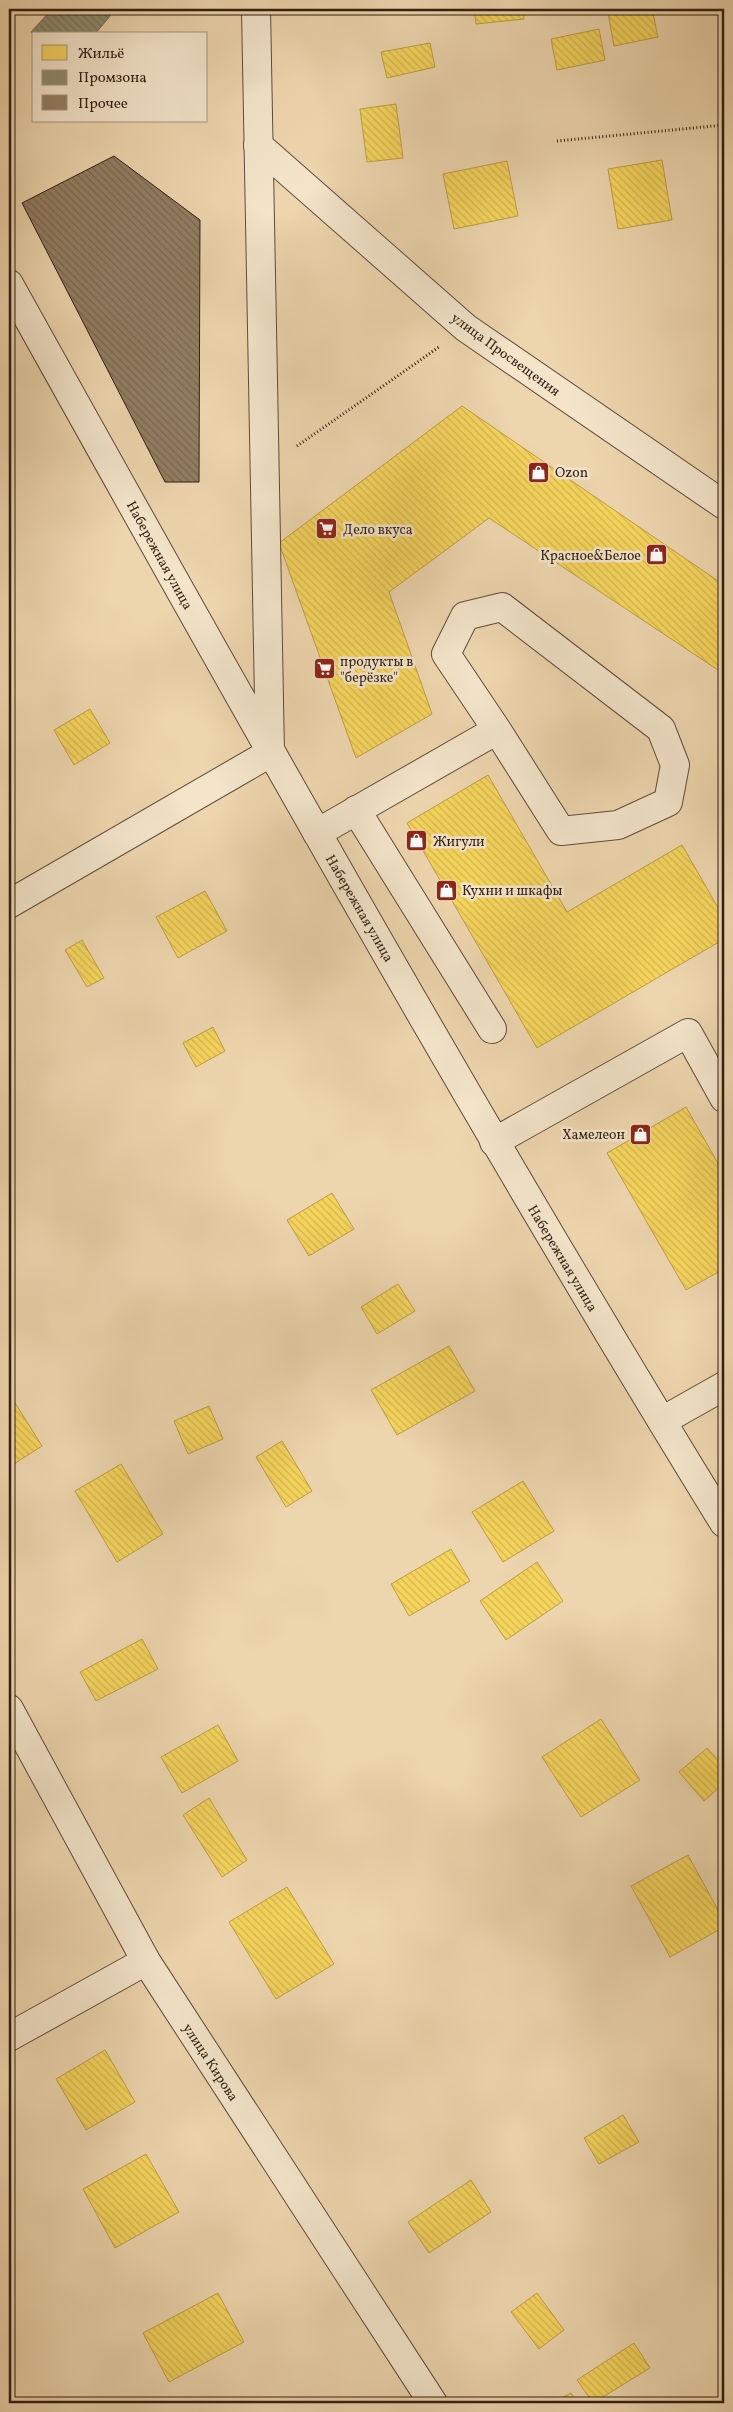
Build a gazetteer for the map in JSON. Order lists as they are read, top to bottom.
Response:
{
  "streets": {
    "street": ["улица Просвещения", "Набережная улица", "улица Кирова"]
  },
  "places": {
    "shop": [
      "Ozon",
      "Красное&Белое",
      "Жигули",
      "Кухни и шкафы",
      "Хамелеон"
    ],
    "supermarket": ["Дело вкуса", "продукты в \"берёзке\""]
  },
  "legend": ["Жильё", "Промзона", "Прочее"]
}
